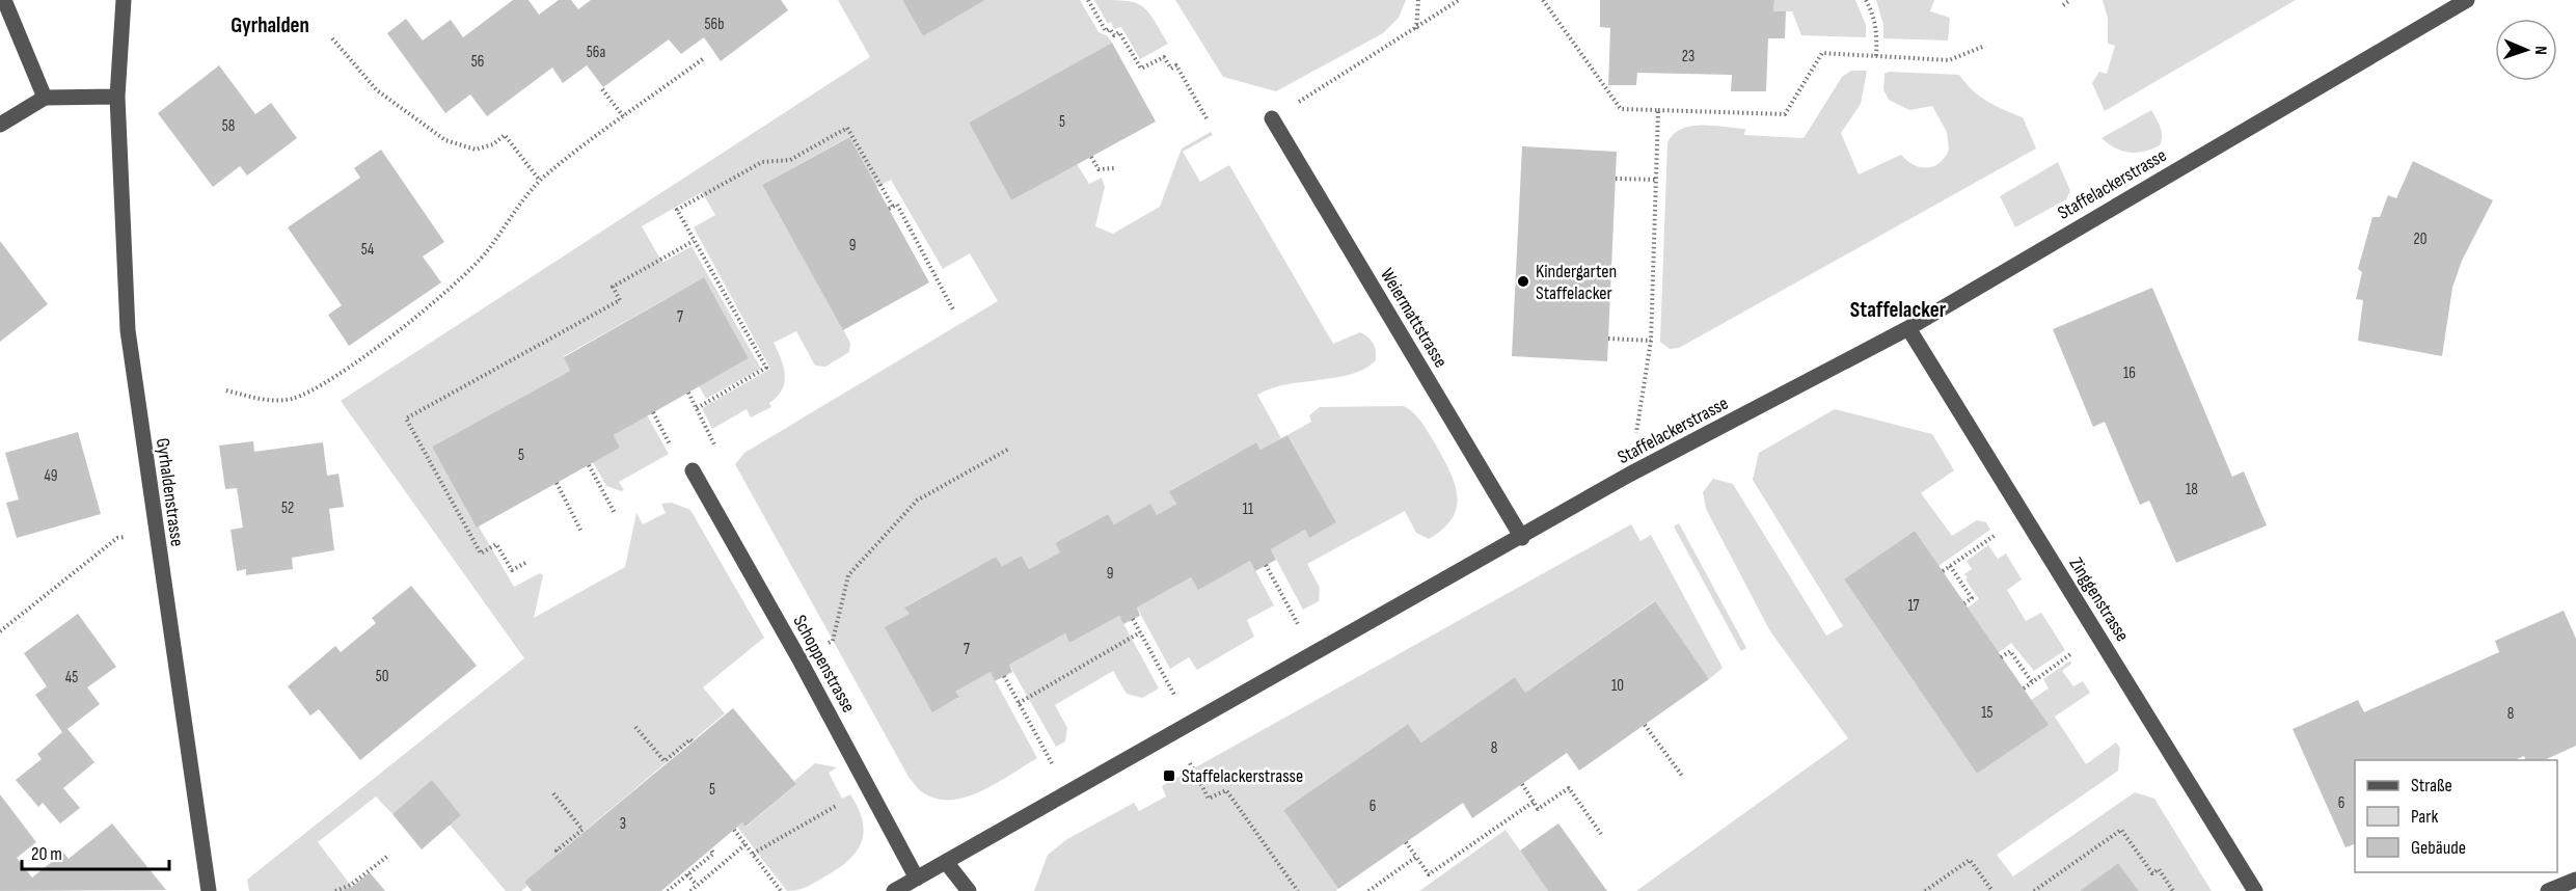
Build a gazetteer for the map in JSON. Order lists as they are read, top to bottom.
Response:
{
  "streets": {
    "street": [
      "Staffelackerstrasse",
      "Weiermattstrasse",
      "Gyrhaldenstrasse",
      "Zinggenstrasse",
      "Schoppenstrasse"
    ]
  },
  "crossings": [
    ["Staffelackerstrasse", "Weiermattstrasse"],
    ["Staffelackerstrasse", "Zinggenstrasse"],
    ["Staffelackerstrasse", "Schoppenstrasse"]
  ],
  "districts": ["Gyrhalden", "Staffelacker"],
  "places": {
    "other": ["Kindergarten Staffelacker"],
    "transit": ["Staffelackerstrasse"]
  },
  "house_numbers": [
    "56b",
    "56a",
    "23",
    "56",
    "5",
    "58",
    "20",
    "9",
    "54",
    "7",
    "16",
    "5",
    "49",
    "18",
    "52",
    "11",
    "9",
    "17",
    "7",
    "50",
    "45",
    "10",
    "15",
    "8",
    "8",
    "5",
    "6",
    "6",
    "3"
  ],
  "legend": ["Straße", "Park", "Gebäude"],
  "scale_bar": "20 m",
  "north": "right"
}
